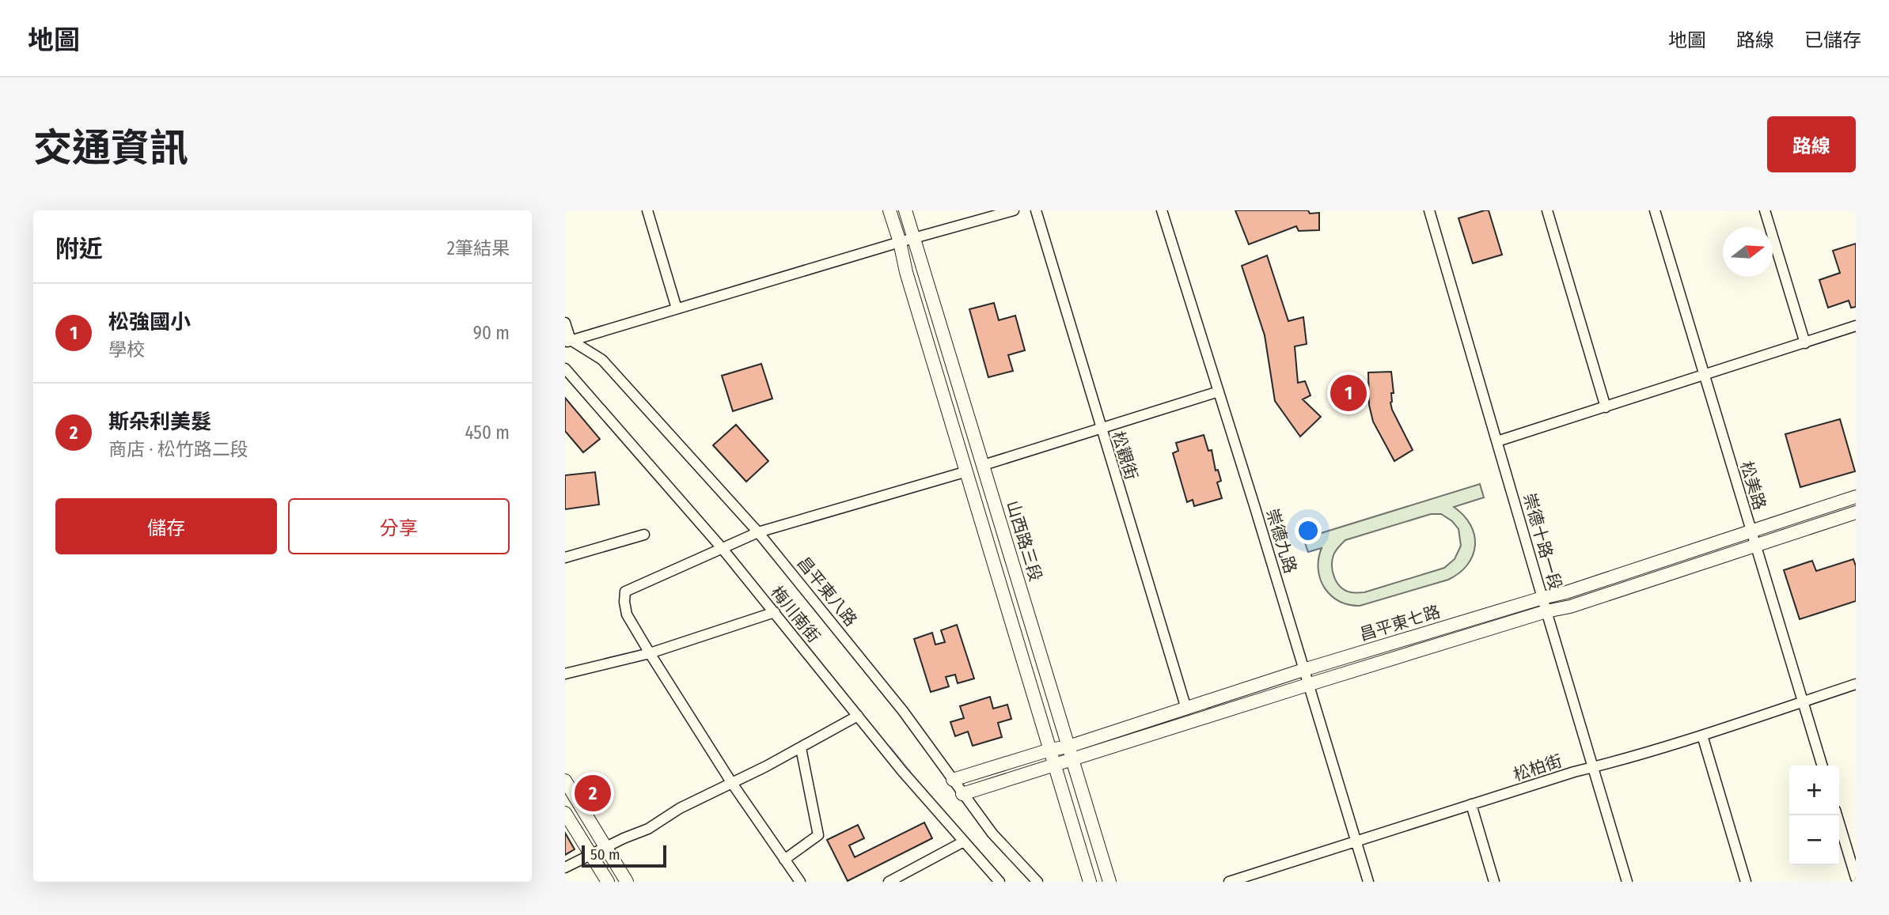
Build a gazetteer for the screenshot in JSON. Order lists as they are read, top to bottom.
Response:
{
  "streets": {
    "street": [
      "松觀街",
      "松美路",
      "山西路三段",
      "崇德九路",
      "崇德十路一段",
      "昌平東八路",
      "梅川南街",
      "昌平東七路",
      "松柏街"
    ]
  },
  "crossings": [
    ["松觀街", "昌平東七路"],
    ["松美路", "昌平東七路"],
    ["松美路", "松柏街"],
    ["山西路三段", "昌平東七路"],
    ["崇德九路", "昌平東七路"],
    ["崇德九路", "松柏街"],
    ["崇德十路一段", "昌平東七路"],
    ["崇德十路一段", "松柏街"],
    ["昌平東八路", "昌平東七路"]
  ],
  "scale_bar": "50 m",
  "north": "right",
  "page": {
    "header": "地圖",
    "nav": ["地圖", "路線", "已儲存"],
    "title": "交通資訊",
    "buttons": [
      "路線",
      ["儲存", "分享"]
    ],
    "heading": ["附近", "2筆結果"],
    "list": [
      {
        "mark": "1",
        "name": "松強國小",
        "note": "學校",
        "value": "90 m"
      },
      {
        "mark": "2",
        "name": "斯朵利美髮",
        "note": "商店 · 松竹路二段",
        "value": "450 m"
      }
    ],
    "pins": ["1", "2"],
    "map_buttons": ["+", "−"],
    "scale": "50 m"
  }
}
